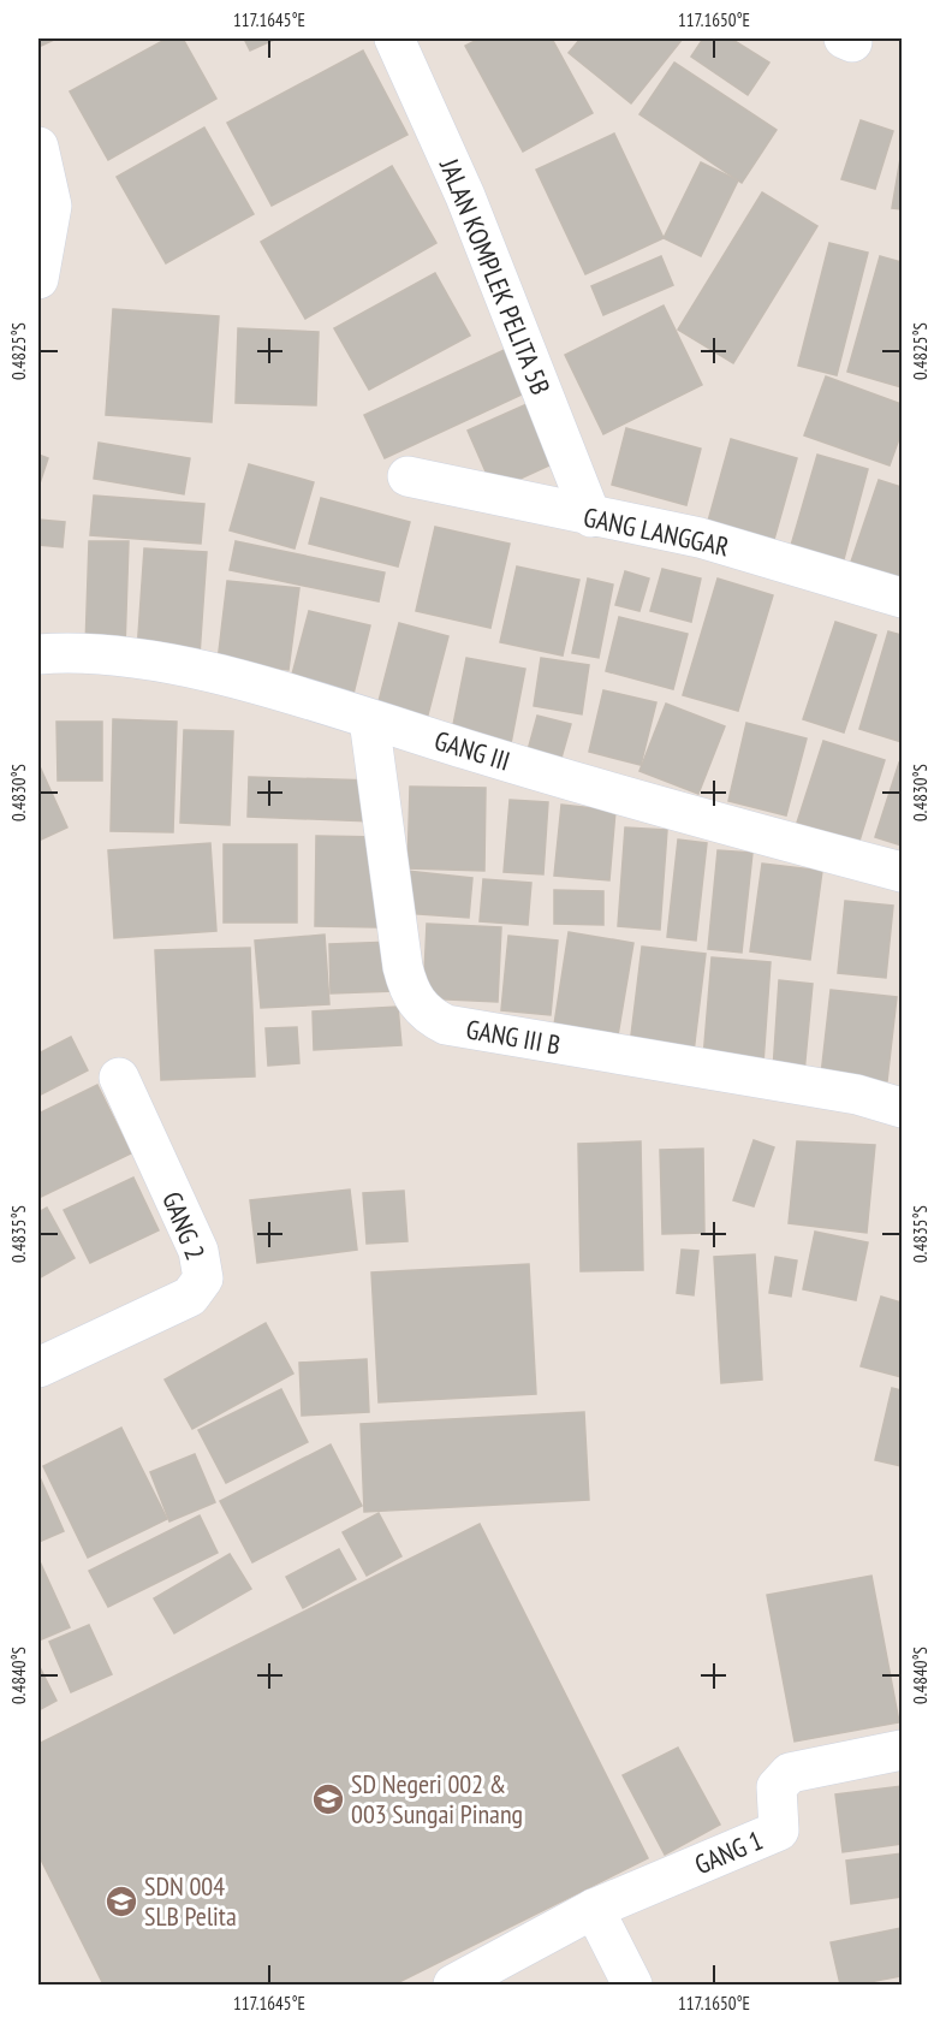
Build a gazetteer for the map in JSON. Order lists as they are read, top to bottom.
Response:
{
  "streets": {
    "street": [
      "JALAN KOMPLEK PELITA 5B",
      "GANG LANGGAR",
      "GANG III",
      "GANG III B",
      "GANG 2",
      "GANG 1"
    ]
  },
  "crossings": [
    ["JALAN KOMPLEK PELITA 5B", "GANG LANGGAR"],
    ["GANG III", "GANG III B"]
  ],
  "places": {
    "school or university": ["SD Negeri 002 & 003 Sungai Pinang", "SDN 004 SLB Pelita"]
  },
  "coordinates": [
    "117.1645°E",
    "117.1650°E",
    "0.4825°S",
    "0.4830°S",
    "0.4835°S",
    "0.4840°S"
  ]
}
